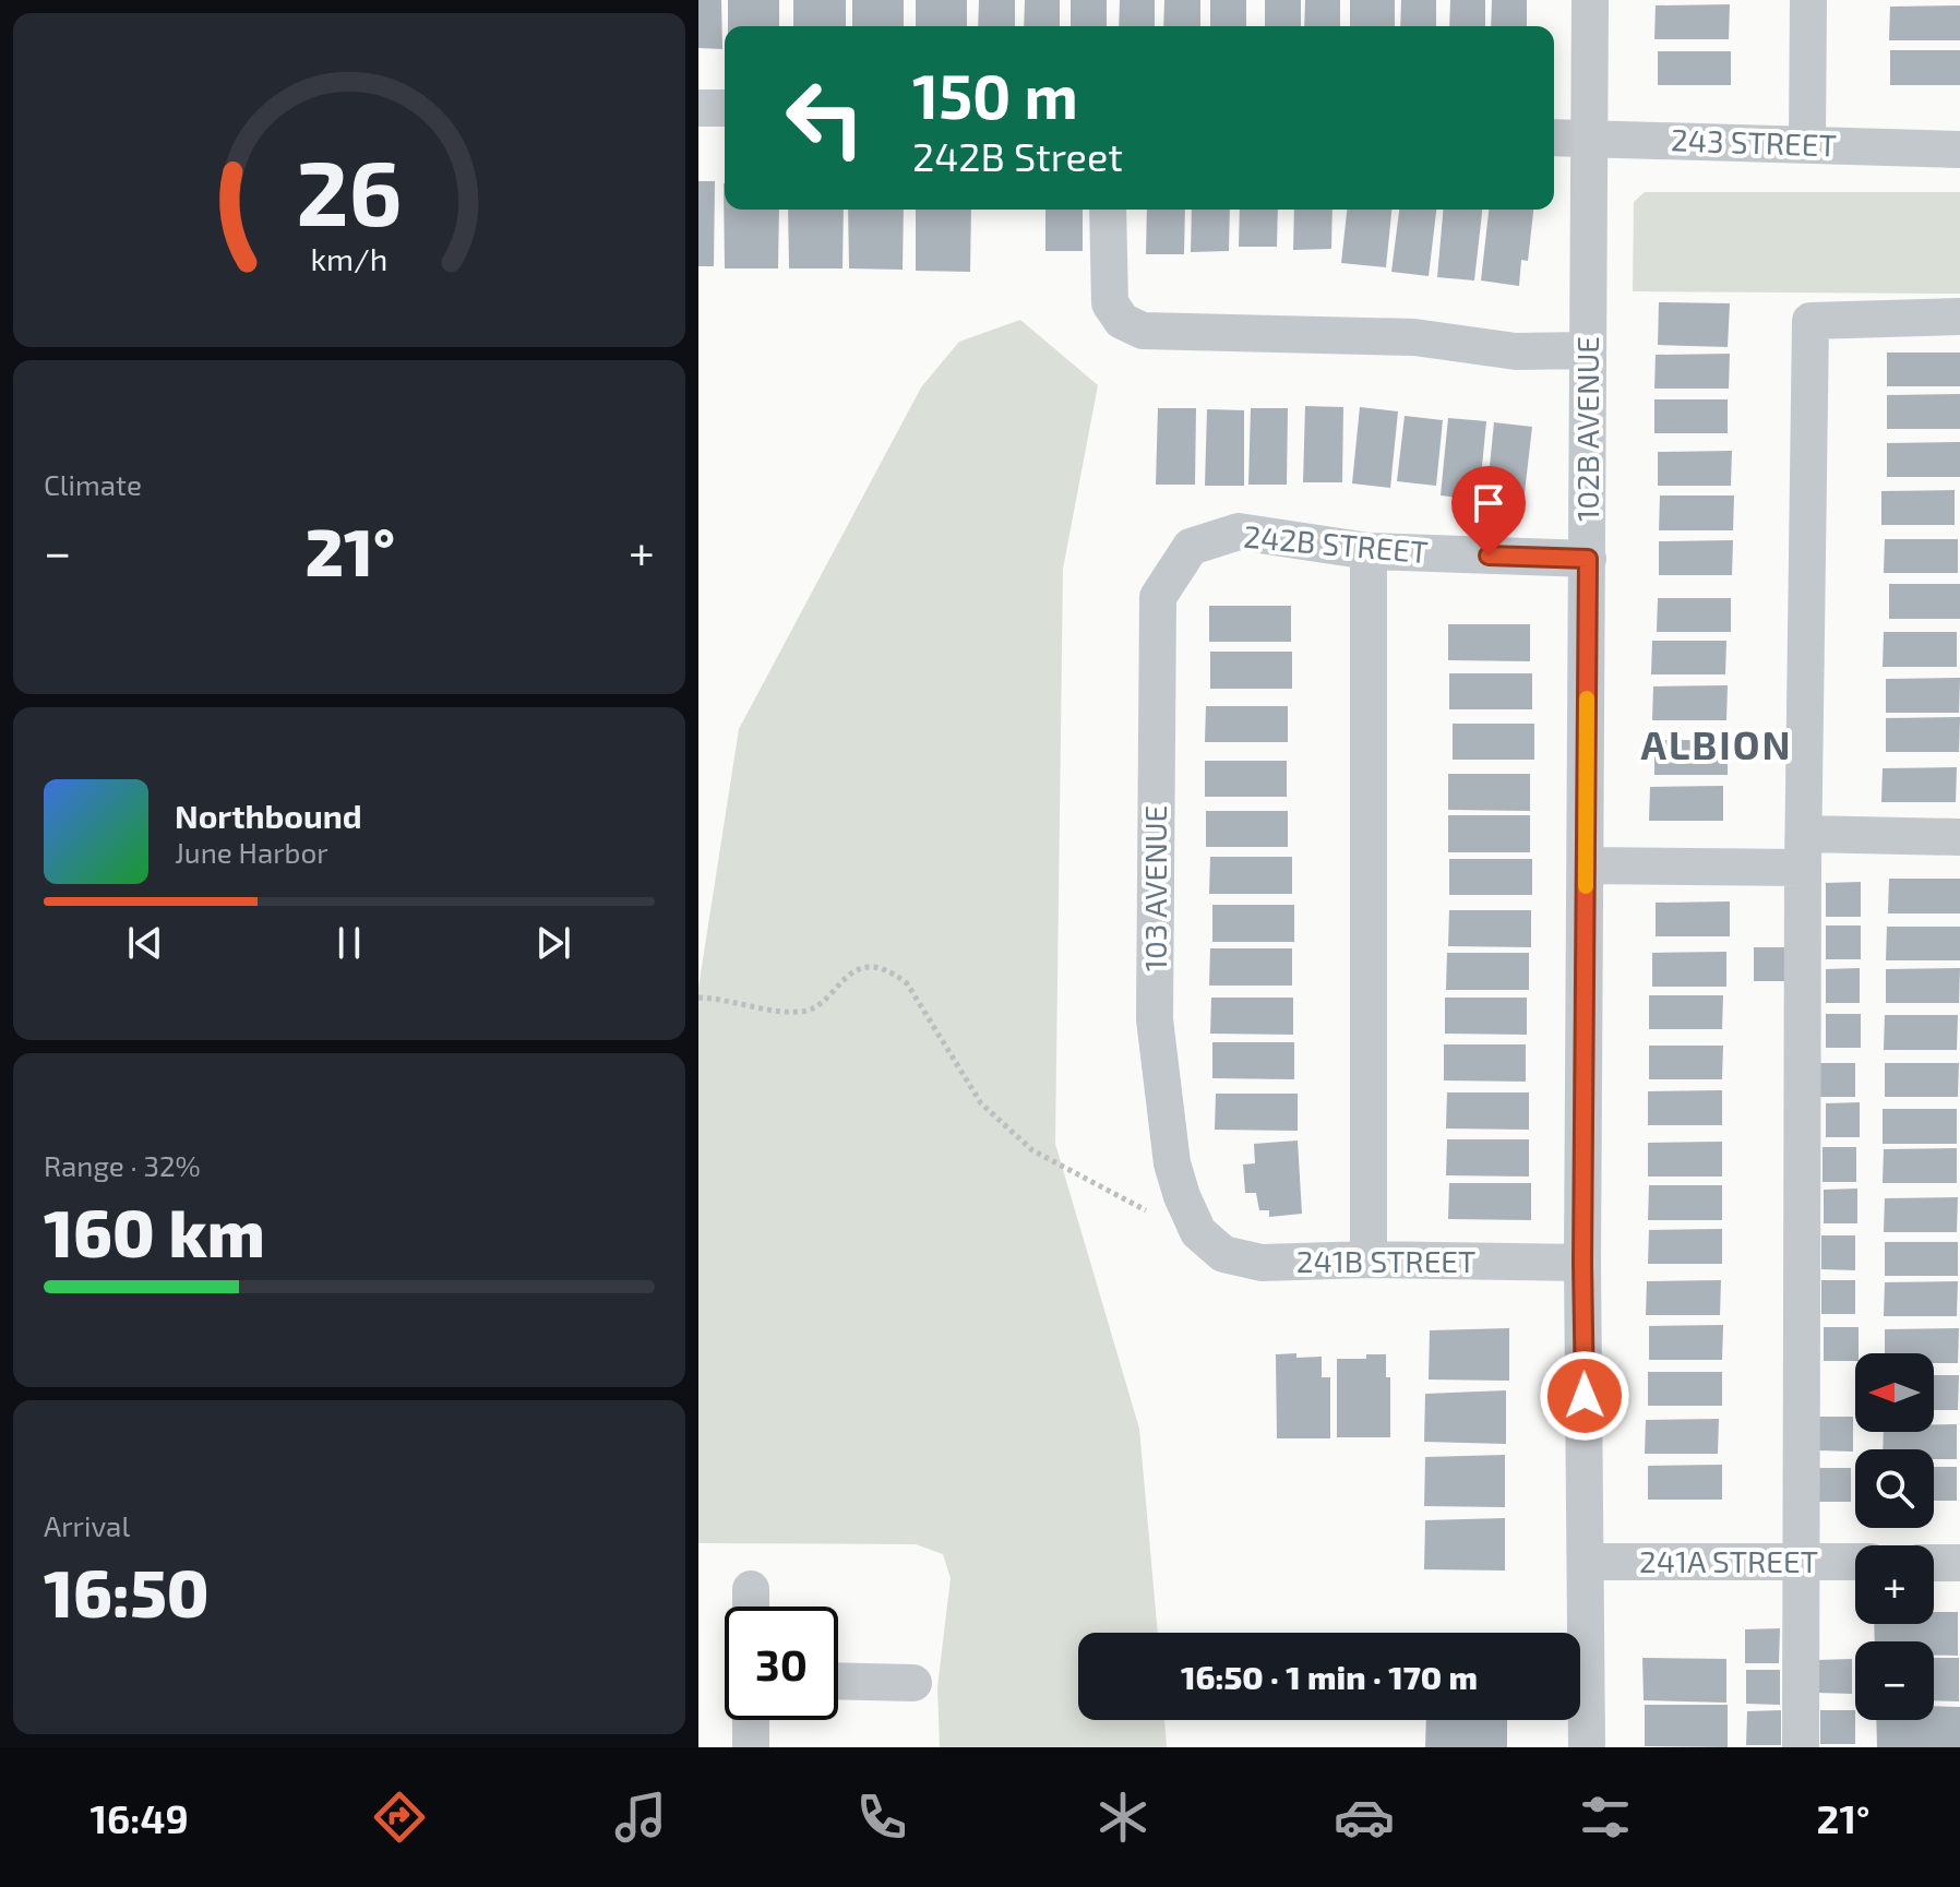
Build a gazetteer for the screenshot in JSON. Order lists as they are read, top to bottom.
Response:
{
  "streets": {
    "street": [
      "243 STREET",
      "102B AVENUE",
      "242B STREET",
      "103 AVENUE",
      "241B STREET",
      "241A STREET"
    ]
  },
  "crossings": [
    ["243 STREET", "102B AVENUE"],
    ["102B AVENUE", "242B STREET"],
    ["102B AVENUE", "241B STREET"],
    ["102B AVENUE", "241A STREET"],
    ["242B STREET", "103 AVENUE"],
    ["103 AVENUE", "241B STREET"]
  ],
  "districts": ["ALBION"],
  "north": "left",
  "page": {
    "turn": ["150 m", "242B Street"],
    "tile": [
      "Climate",
      ["Range · 32%", "160 km"],
      ["Arrival", "16:50"]
    ],
    "heat": ["−", "21°", "+"],
    "song": ["Northbound", "June Harbor"],
    "map_buttons": ["+", "−"],
    "limit": "30",
    "trip": "16:50 · 1 min · 170 m",
    "tabs": ["16:49", "21°"],
    "gauge": ["26", "km/h"]
  }
}
